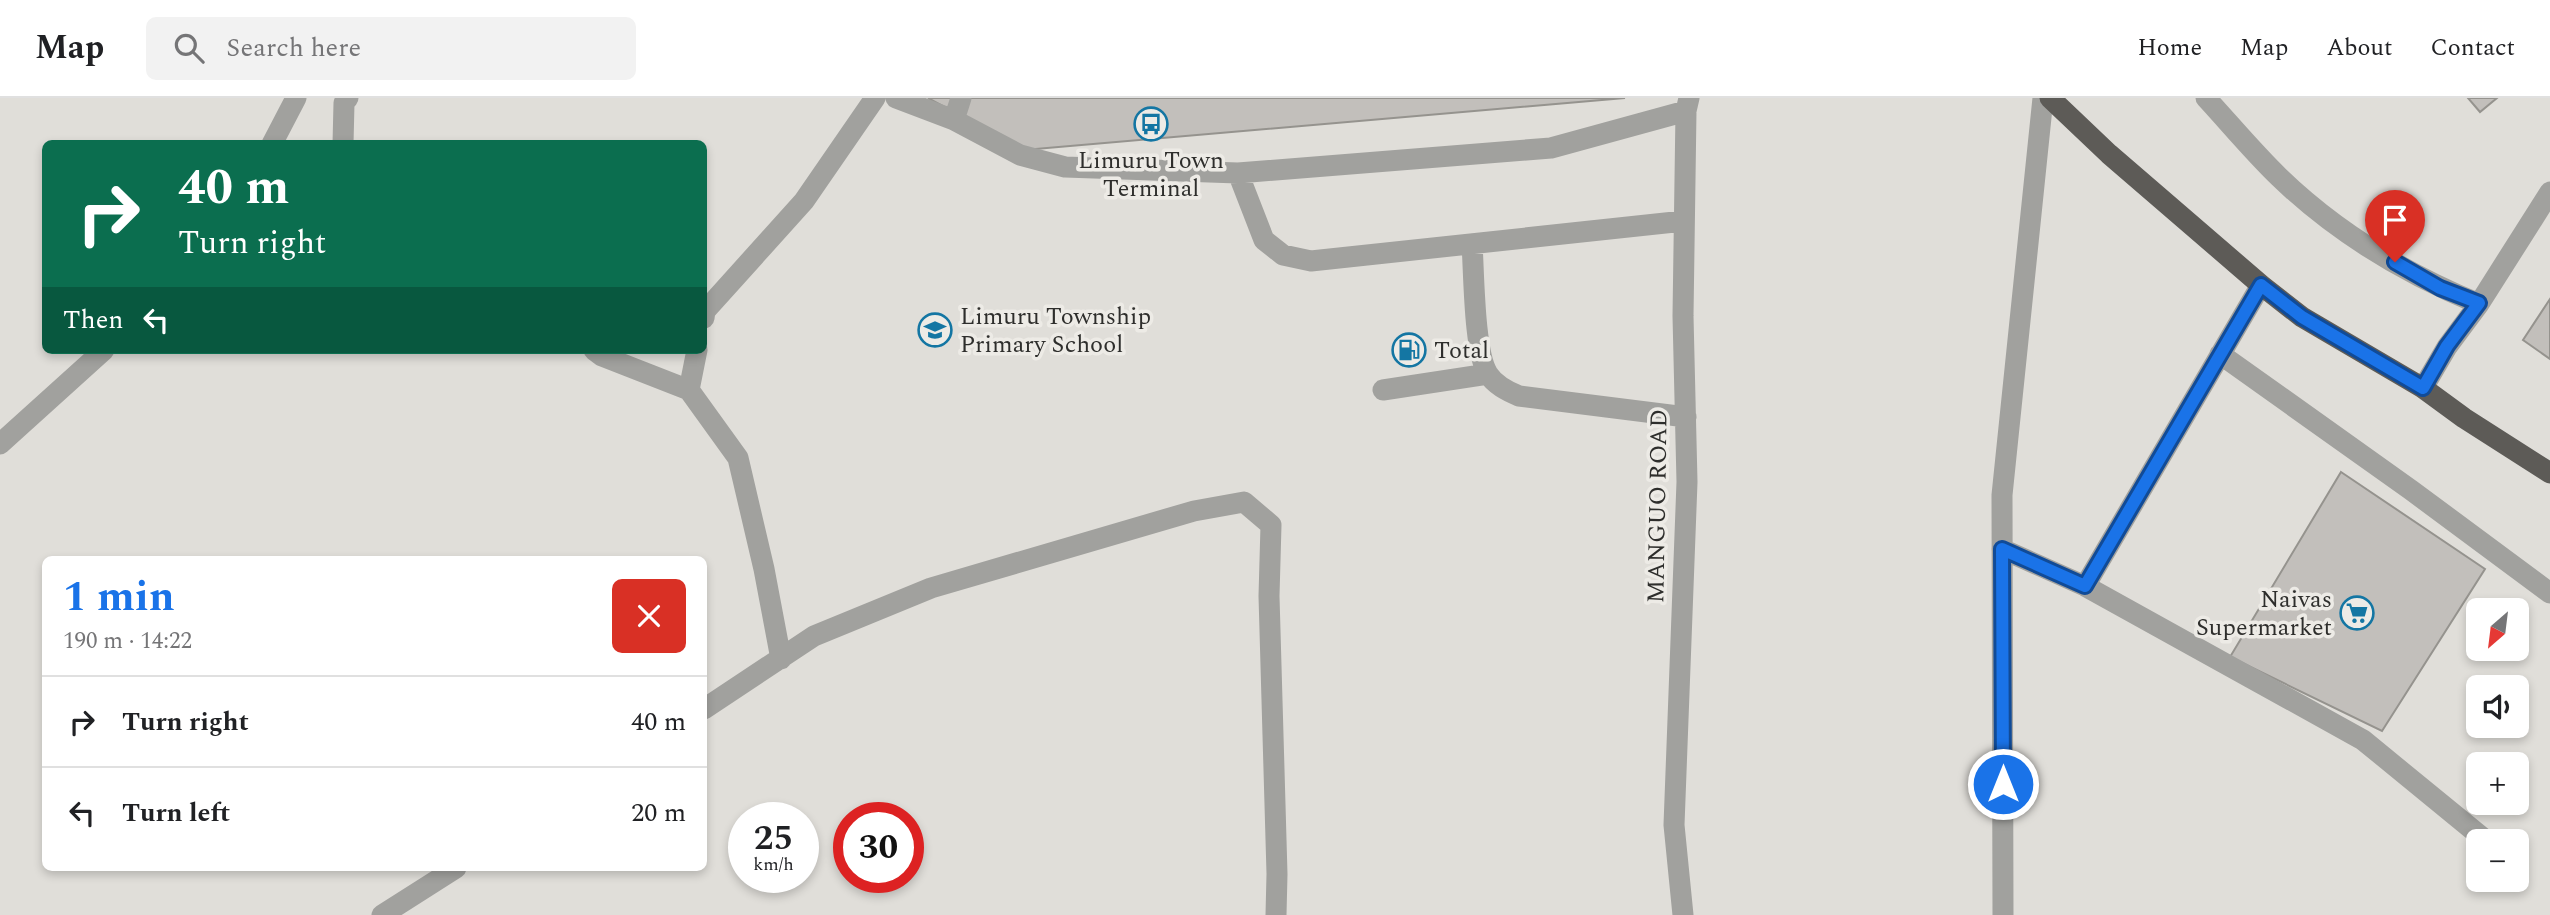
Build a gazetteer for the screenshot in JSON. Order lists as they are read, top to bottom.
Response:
{
  "streets": {
    "street": ["MANGUO ROAD"]
  },
  "places": {
    "bus stop": ["Limuru Town Terminal"],
    "school or university": ["Limuru Township Primary School"],
    "fuel station": ["Total"],
    "supermarket": ["Naivas Supermarket"]
  },
  "north": "bottom left",
  "page": {
    "header": "Map",
    "search": "Search here",
    "nav": [
      "Home",
      "Map",
      "About",
      "Contact"
    ],
    "turn": ["40 m", "Turn right"],
    "then": "Then",
    "heading": ["1 min", "190 m · 14:22"],
    "map_buttons": ["+", "−"],
    "list": [
      {
        "name": "Turn right",
        "value": "40 m"
      },
      {
        "name": "Turn left",
        "value": "20 m"
      }
    ],
    "speed": "25 km/h",
    "limit": "30"
  }
}
